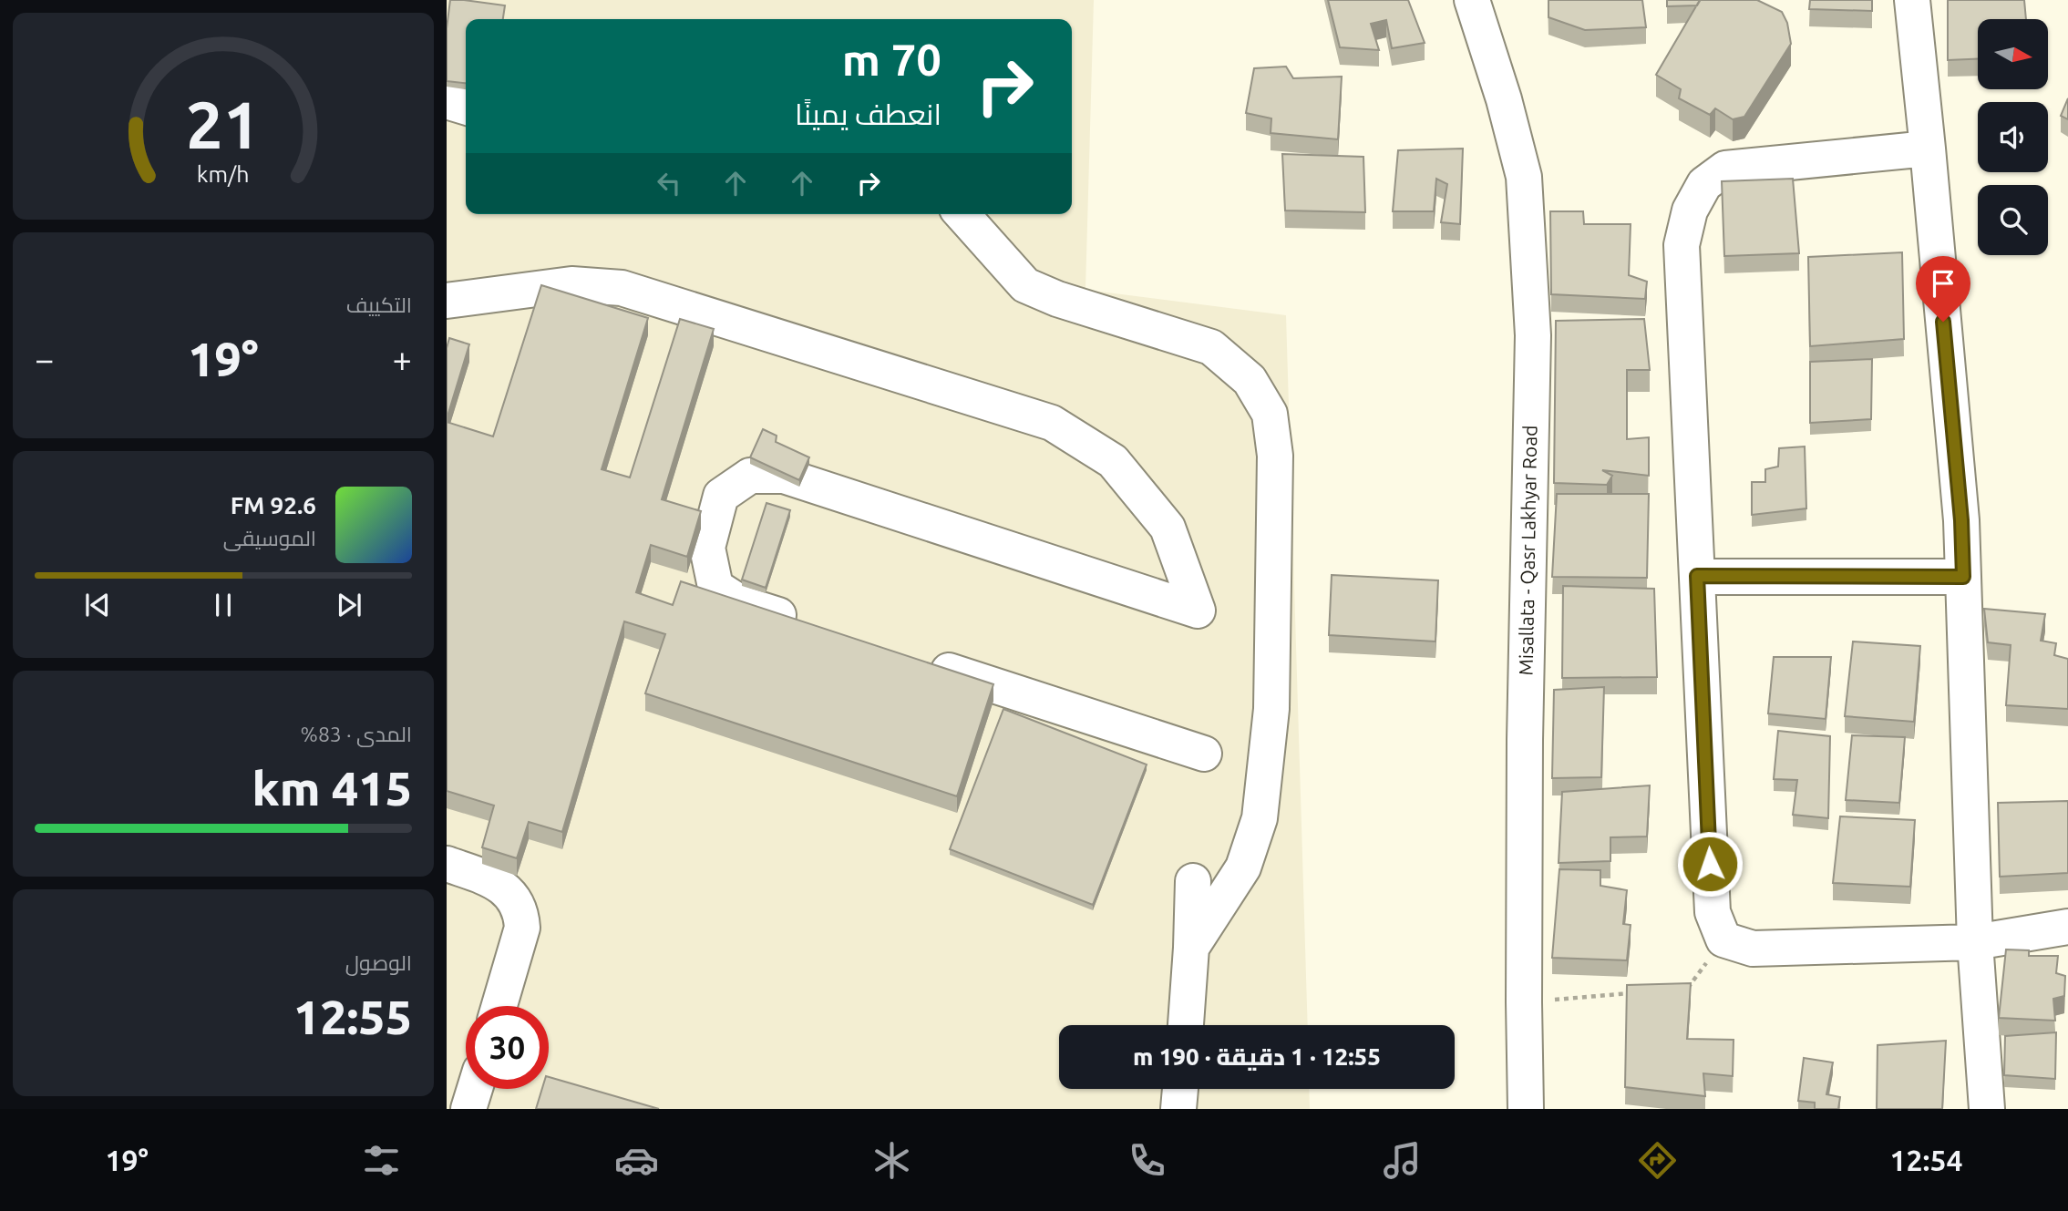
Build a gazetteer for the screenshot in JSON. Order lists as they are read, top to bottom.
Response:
{
  "streets": {
    "street": ["Misallata - Qasr Lakhyar Road"]
  },
  "north": "right",
  "page": {
    "turn": ["70 m", "انعطف يمينًا"],
    "tile": [
      "التكييف",
      ["المدى · 83%", "415 km"],
      ["الوصول", "12:55"]
    ],
    "heat": ["−", "19°", "+"],
    "song": ["92.6 FM", "الموسيقى"],
    "limit": "30",
    "trip": "12:55 · 1 دقيقة · 190 m",
    "tabs": ["12:54", "19°"],
    "gauge": ["21", "km/h"]
  }
}
